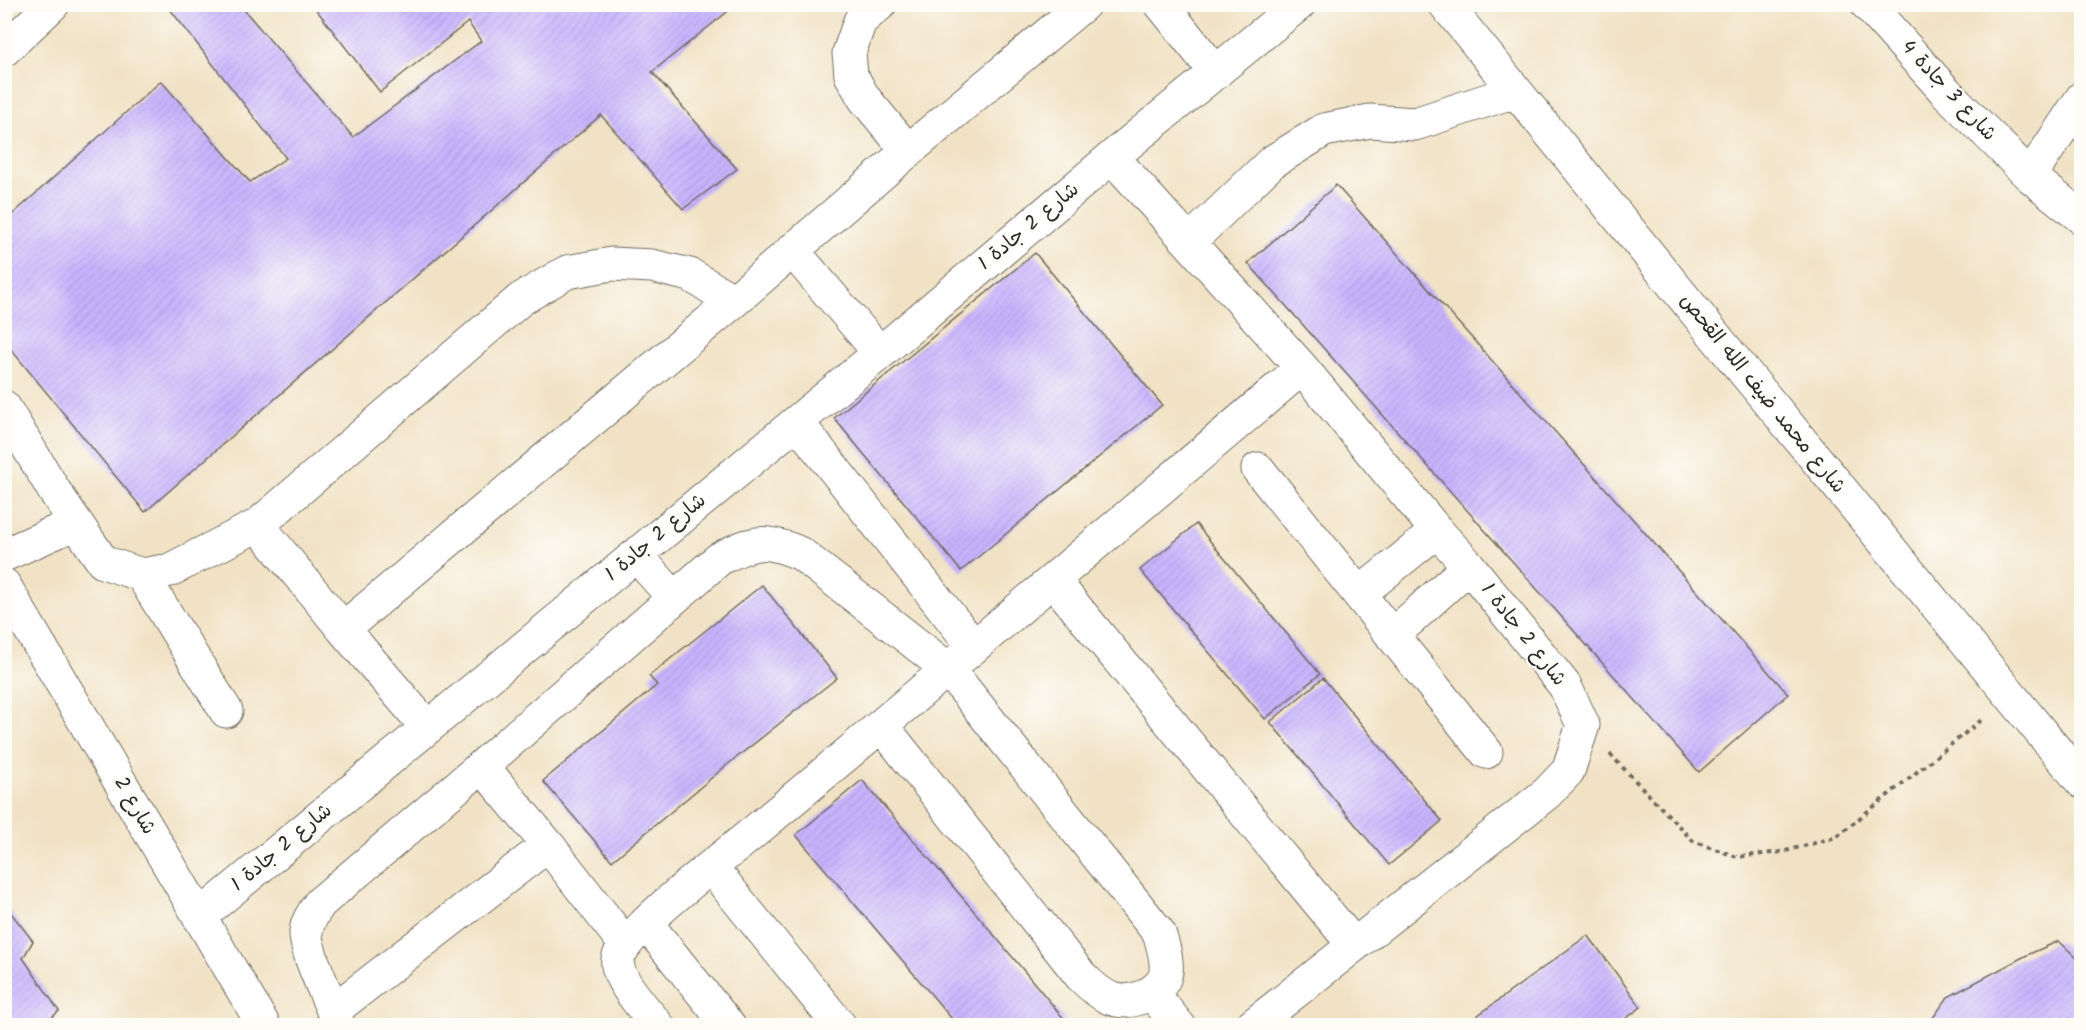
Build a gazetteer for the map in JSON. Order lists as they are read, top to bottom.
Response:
{
  "streets": {
    "street": [
      "شارع 3 جادة 4",
      "شارع 2 جادة 1",
      "شارع محمد ضيف الله القحص",
      "شارع 2"
    ]
  },
  "crossings": [
    ["شارع 2 جادة 1", "شارع 2"]
  ]
}
